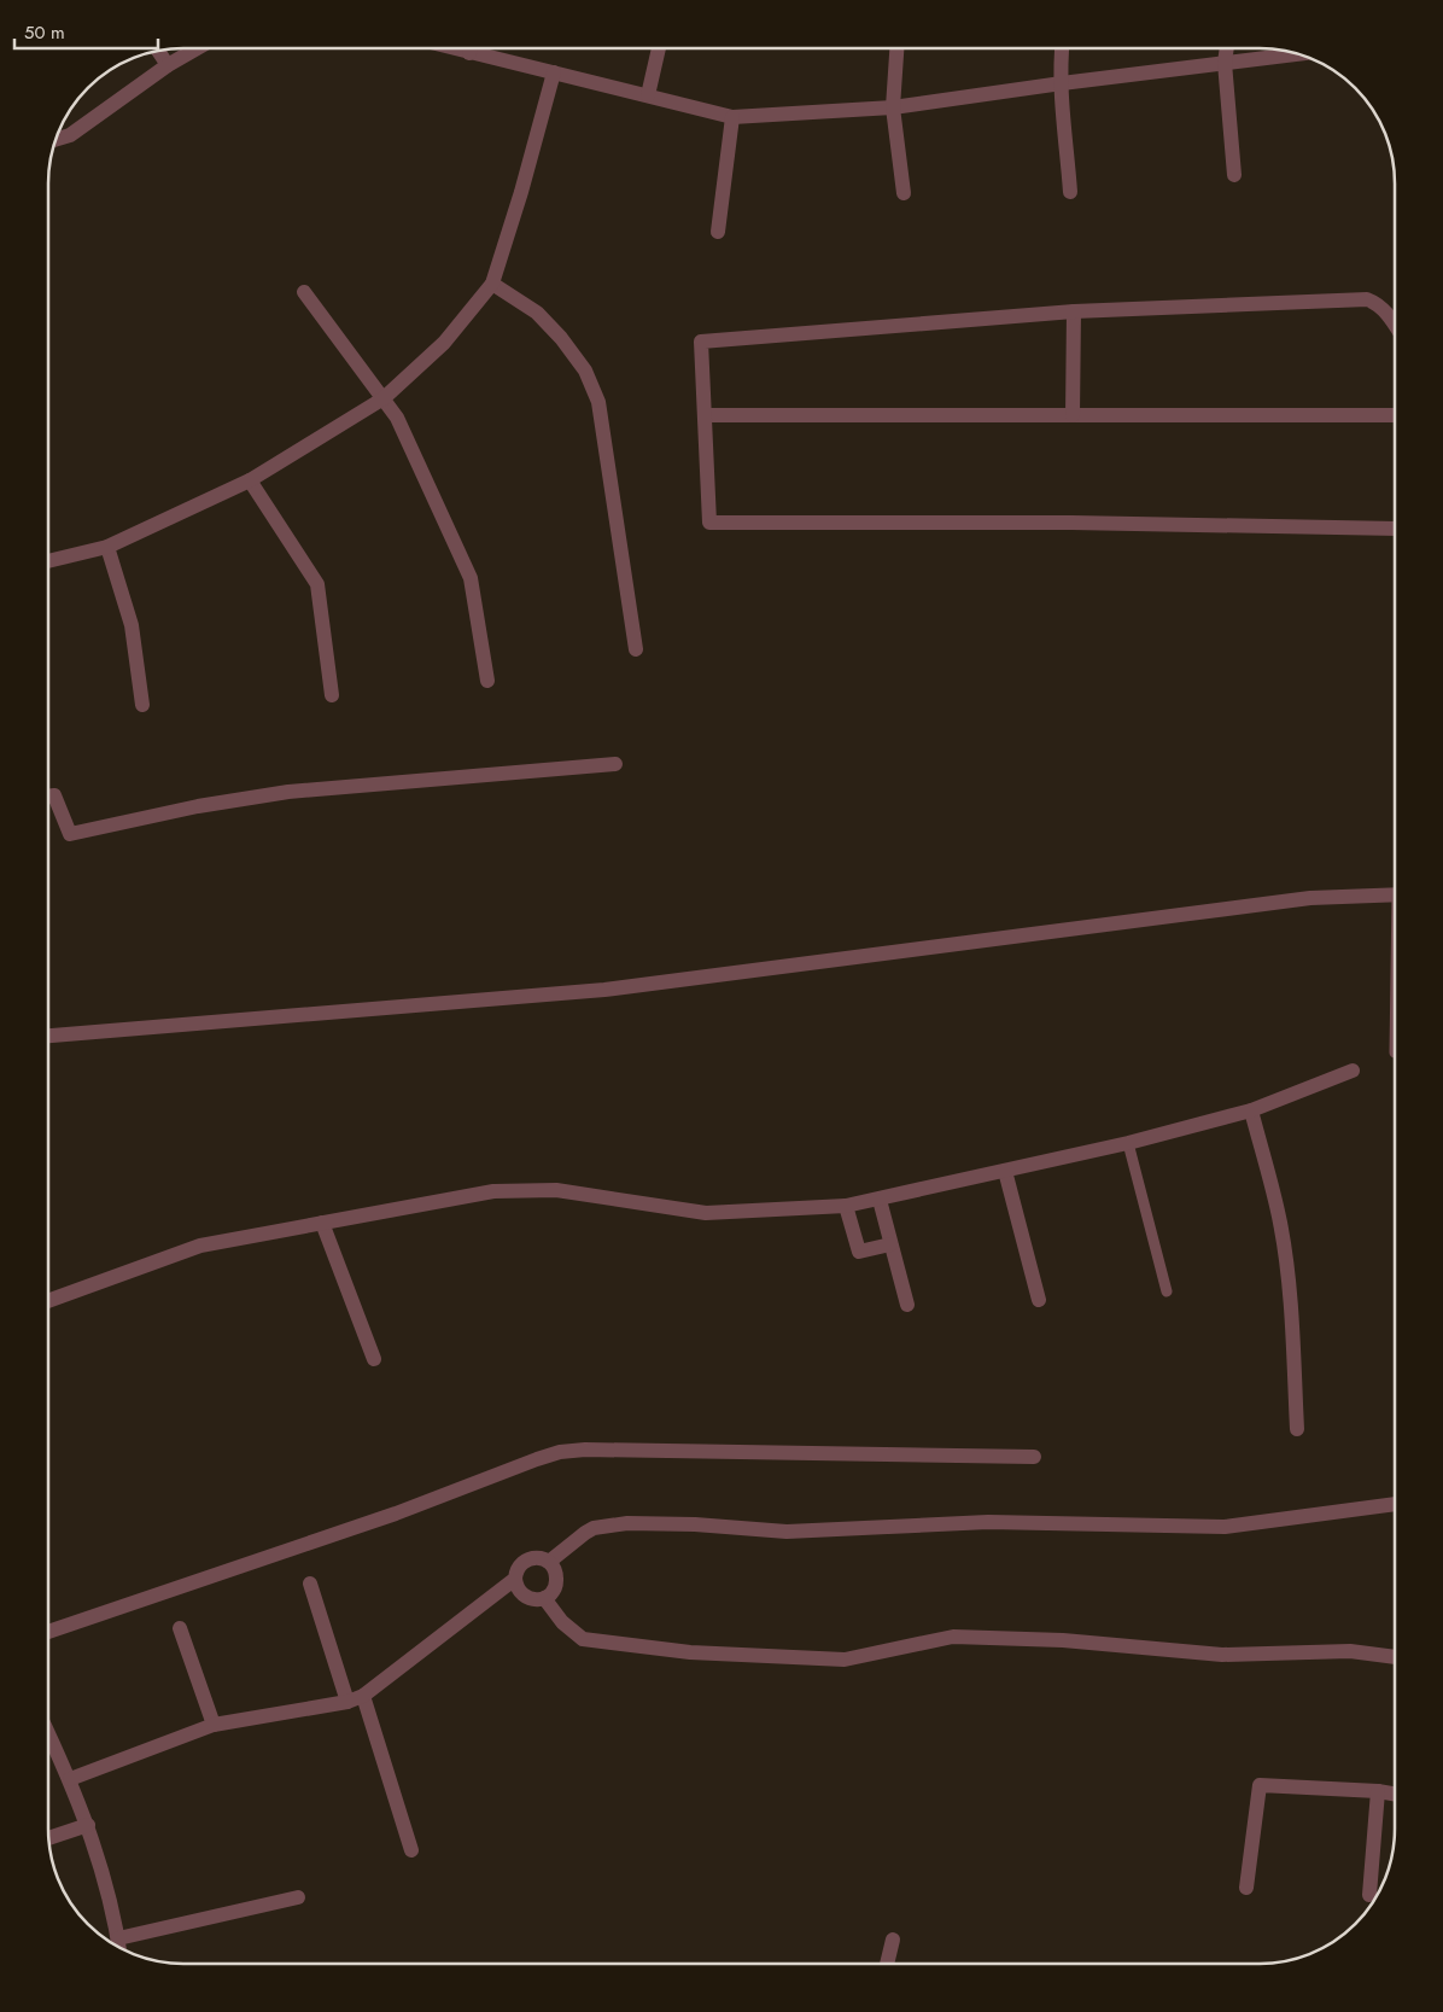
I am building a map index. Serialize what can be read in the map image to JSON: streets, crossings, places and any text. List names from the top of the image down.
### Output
{
  "scale_bar": "50 m"
}
